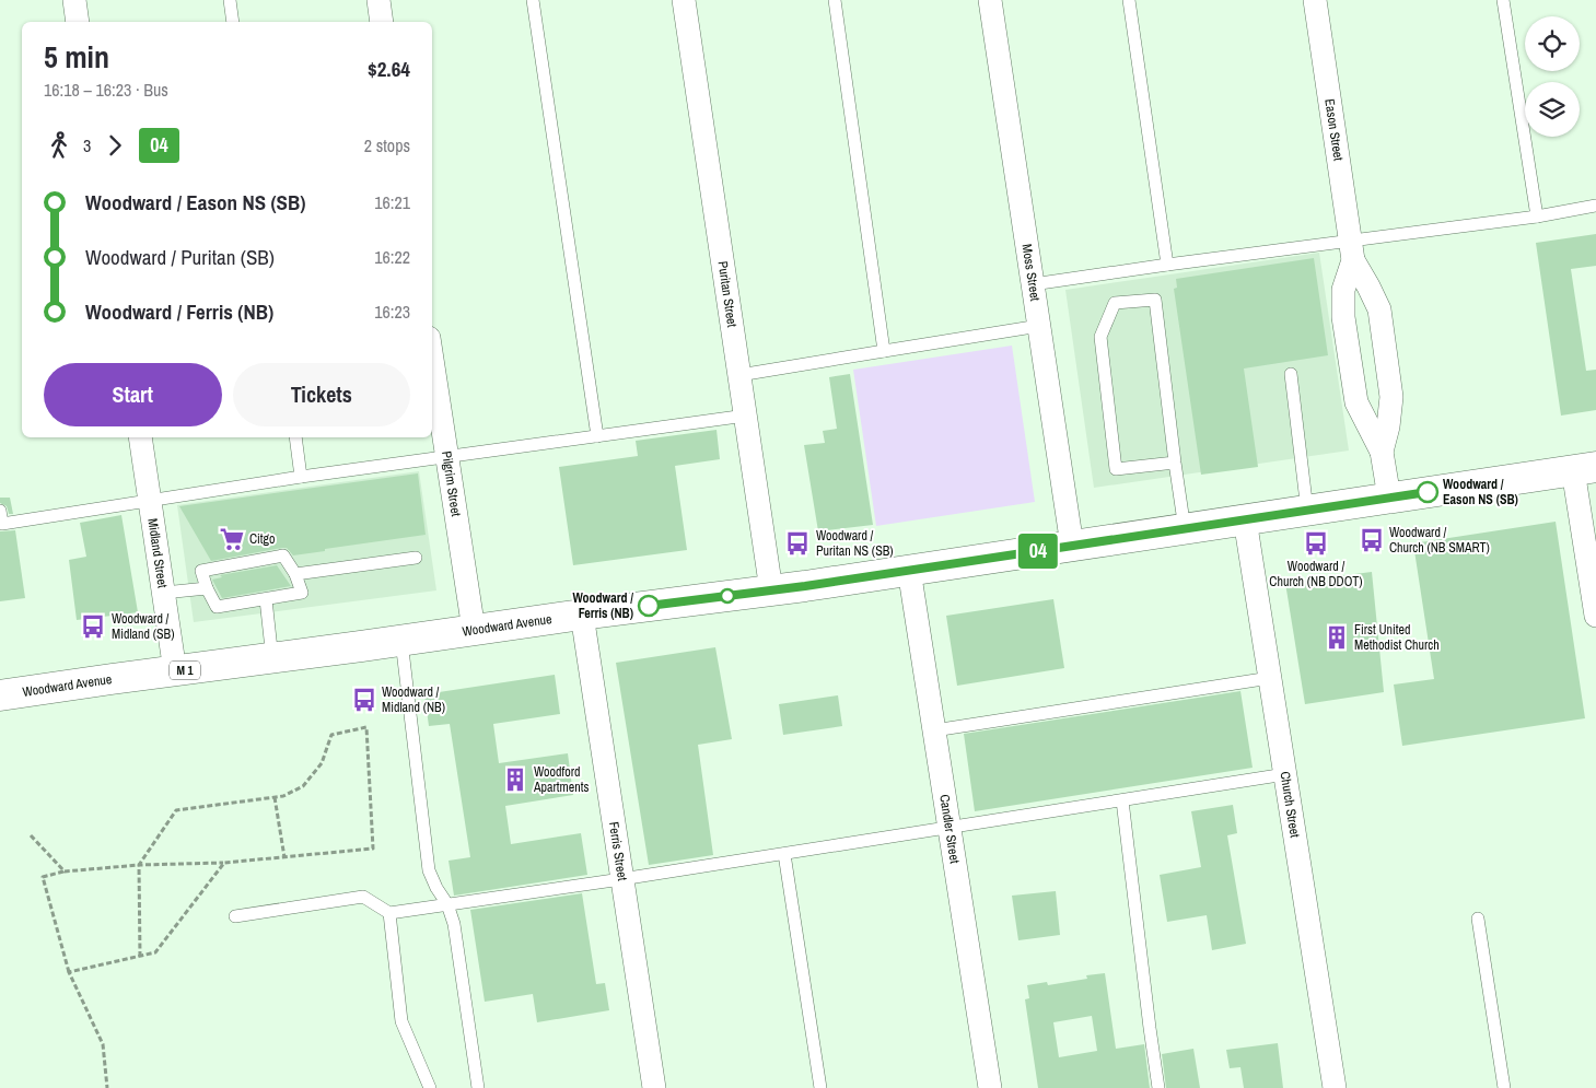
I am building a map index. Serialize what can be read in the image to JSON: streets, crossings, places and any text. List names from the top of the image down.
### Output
{
  "streets": {
    "main road": ["Woodward Avenue", "M 1"],
    "street": [
      "Eason Street",
      "Moss Street",
      "Puritan Street",
      "Pilgrim Street",
      "Midland Street",
      "Church Street",
      "Candler Street",
      "Ferris Street"
    ]
  },
  "crossings": [
    ["Eason Street", "Woodward Avenue"],
    ["Moss Street", "Woodward Avenue"],
    ["Puritan Street", "Woodward Avenue"],
    ["Pilgrim Street", "Woodward Avenue"],
    ["Midland Street", "Woodward Avenue"],
    ["Woodward Avenue", "Church Street"],
    ["Woodward Avenue", "Candler Street"],
    ["Woodward Avenue", "Ferris Street"]
  ],
  "places": {
    "other": ["Woodward / Eason NS (SB)", "Woodward / Ferris (NB)"],
    "supermarket": ["Citgo"],
    "bus stop": [
      "Woodward / Church (NB SMART)",
      "Woodward / Puritan NS (SB)",
      "Woodward / Church (NB DDOT)",
      "Woodward / Midland (SB)",
      "Woodward / Midland (NB)"
    ],
    "building": ["First United Methodist Church", "Woodford Apartments"]
  },
  "lines": ["bus line 04"],
  "page": {
    "on_map": "04",
    "heading": ["5 min", "16:18 – 16:23 · Bus", "$2.64"],
    "legs": ["3", "04", "2 stops"],
    "list": [
      {
        "name": "Woodward / Eason NS (SB)",
        "value": "16:21"
      },
      {
        "name": "Woodward / Puritan (SB)",
        "value": "16:22"
      },
      {
        "name": "Woodward / Ferris (NB)",
        "value": "16:23"
      }
    ],
    "buttons": ["Start", "Tickets"]
  }
}
